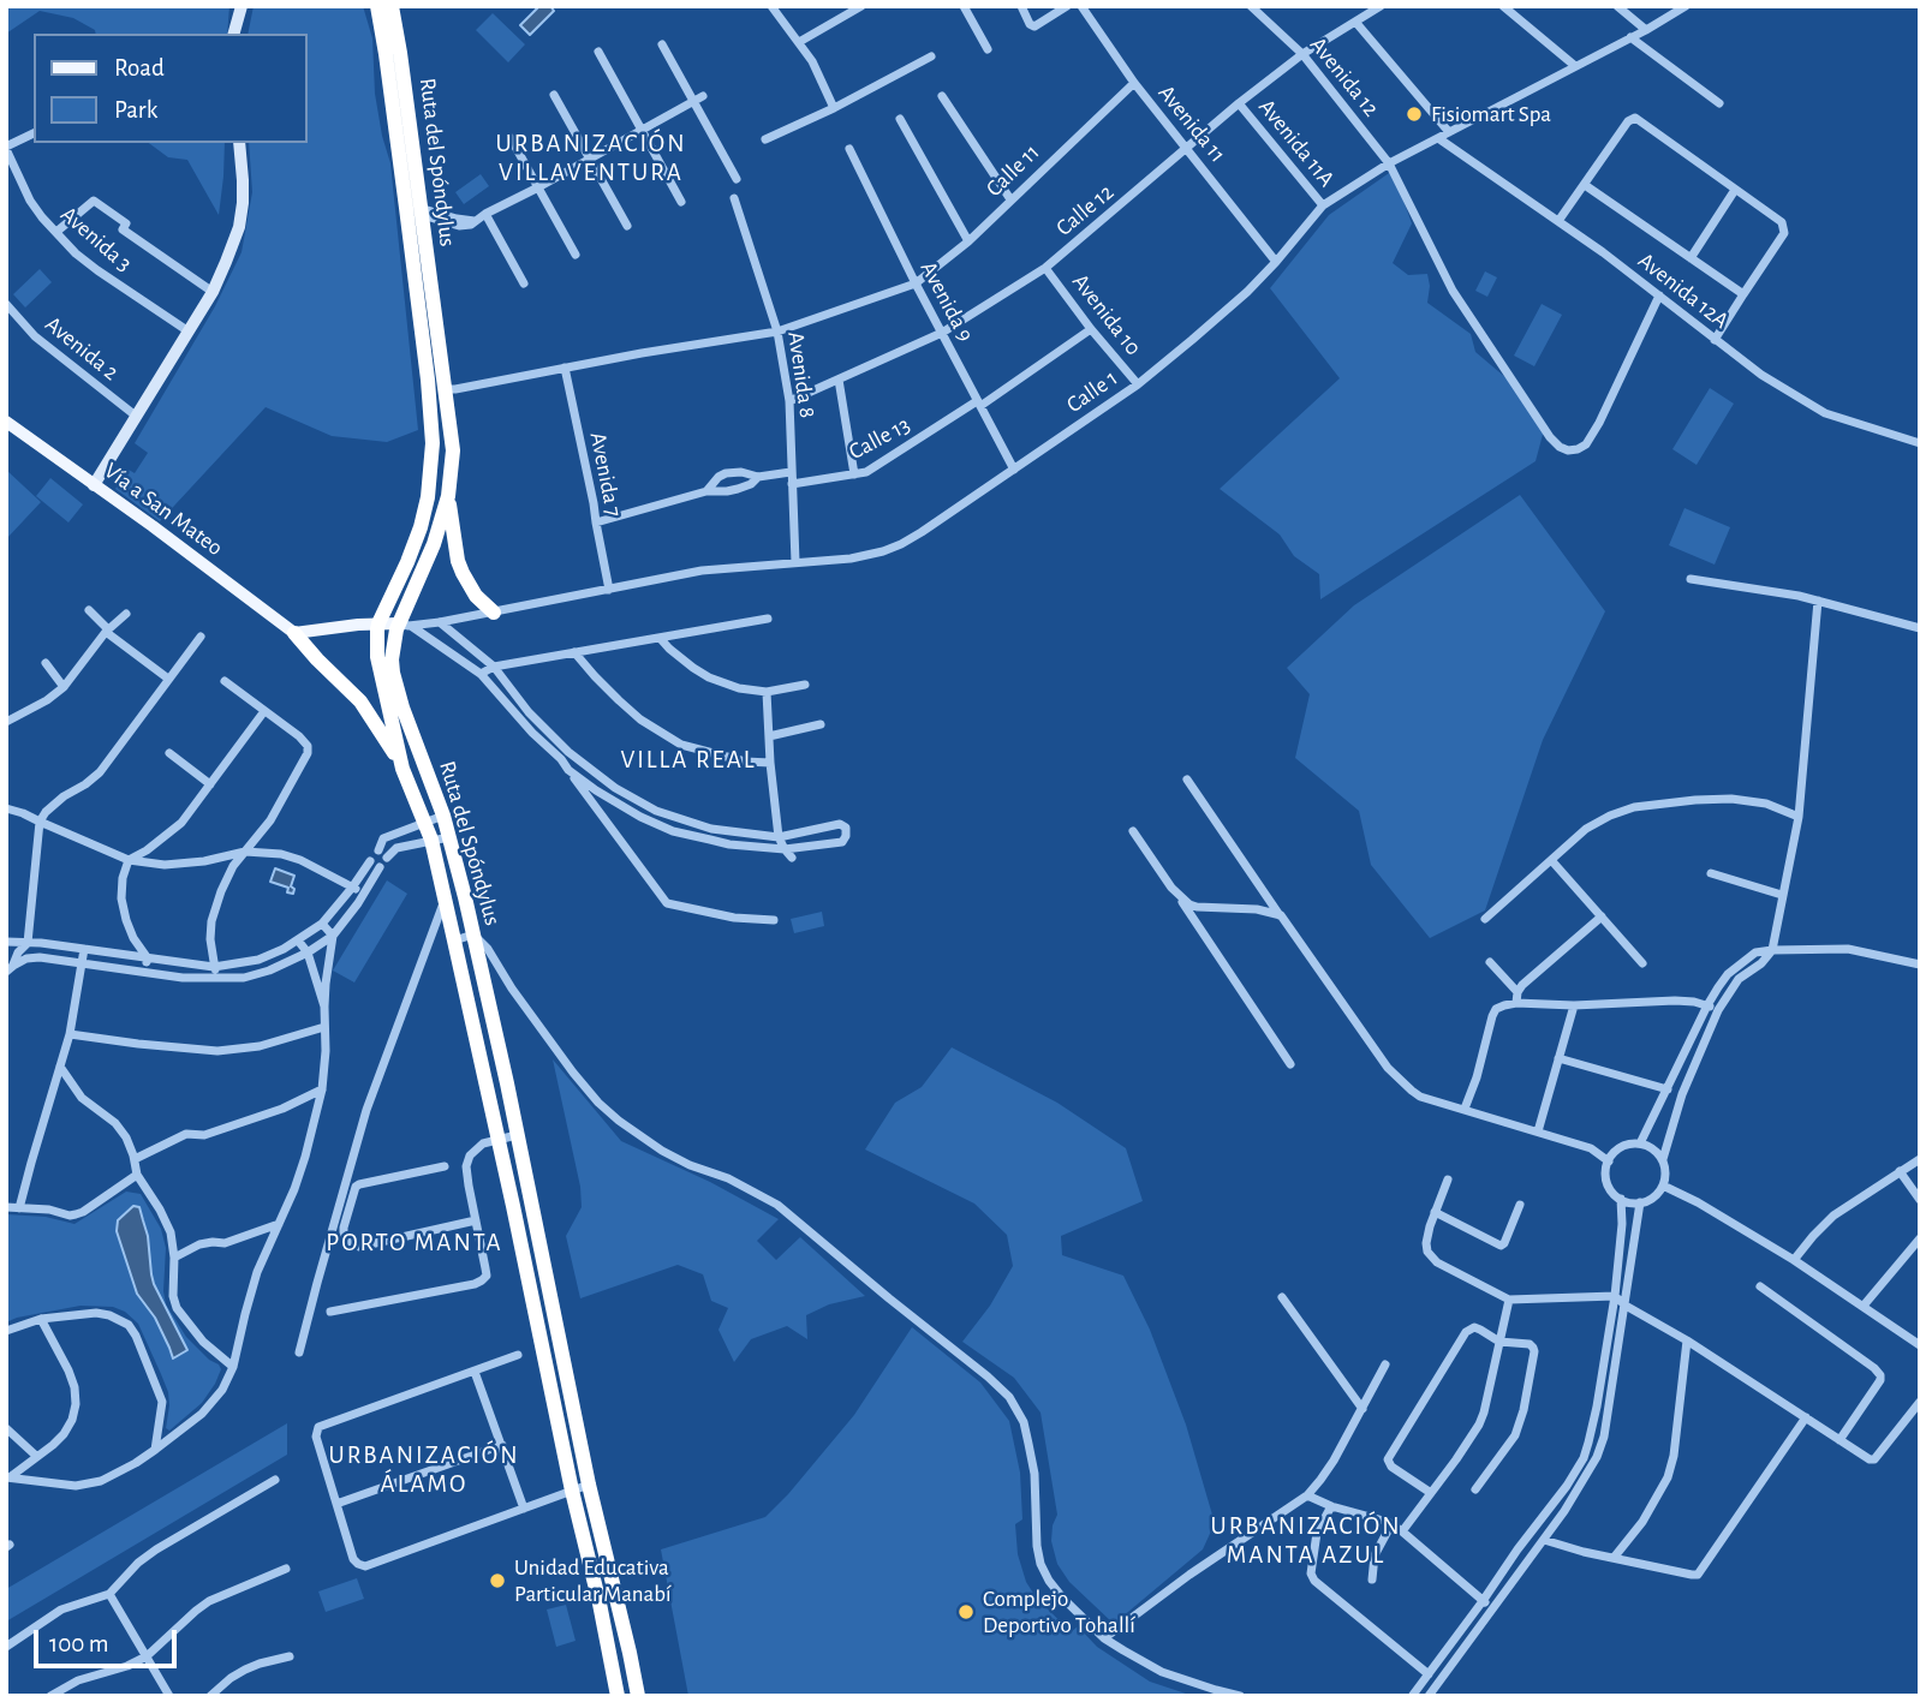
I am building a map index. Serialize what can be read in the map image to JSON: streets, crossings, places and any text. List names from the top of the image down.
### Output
{
  "streets": {
    "highway": ["Ruta del Spóndylus"],
    "main road": ["Vía a San Mateo"],
    "street": [
      "Avenida 12",
      "Avenida 11",
      "Avenida 11A",
      "Calle 11",
      "Calle 12",
      "Avenida 3",
      "Avenida 12A",
      "Avenida 9",
      "Avenida 10",
      "Avenida 2",
      "Avenida 8",
      "Calle 1",
      "Calle 13",
      "Avenida 7"
    ]
  },
  "crossings": [
    ["Avenida 12", "Calle 12"],
    ["Avenida 12", "Avenida 12A"],
    ["Avenida 12", "Calle 1"],
    ["Avenida 11", "Calle 11"],
    ["Avenida 11", "Calle 12"],
    ["Avenida 11", "Calle 1"],
    ["Avenida 11A", "Calle 12"],
    ["Avenida 11A", "Calle 1"],
    ["Ruta del Spóndylus", "Calle 11"],
    ["Ruta del Spóndylus", "Calle 1"],
    ["Calle 11", "Avenida 9"],
    ["Calle 11", "Avenida 8"],
    ["Calle 11", "Avenida 7"],
    ["Calle 12", "Avenida 9"],
    ["Calle 12", "Avenida 10"],
    ["Calle 12", "Avenida 8"],
    ["Avenida 12A", "Calle 1"],
    ["Avenida 9", "Calle 1"],
    ["Avenida 9", "Calle 13"],
    ["Avenida 10", "Calle 1"],
    ["Avenida 10", "Calle 13"],
    ["Avenida 8", "Calle 1"],
    ["Avenida 8", "Calle 13"],
    ["Calle 1", "Avenida 7"]
  ],
  "districts": [
    "URBANIZACIÓN VILLAVENTURA",
    "VILLA REAL",
    "PORTO MANTA",
    "URBANIZACIÓN ÁLAMO",
    "URBANIZACIÓN MANTA AZUL"
  ],
  "places": ["Fisiomart Spa", "Unidad Educativa Particular Manabí", "Complejo Deportivo Tohallí"],
  "legend": ["Road", "Park"],
  "scale_bar": "100 m"
}
